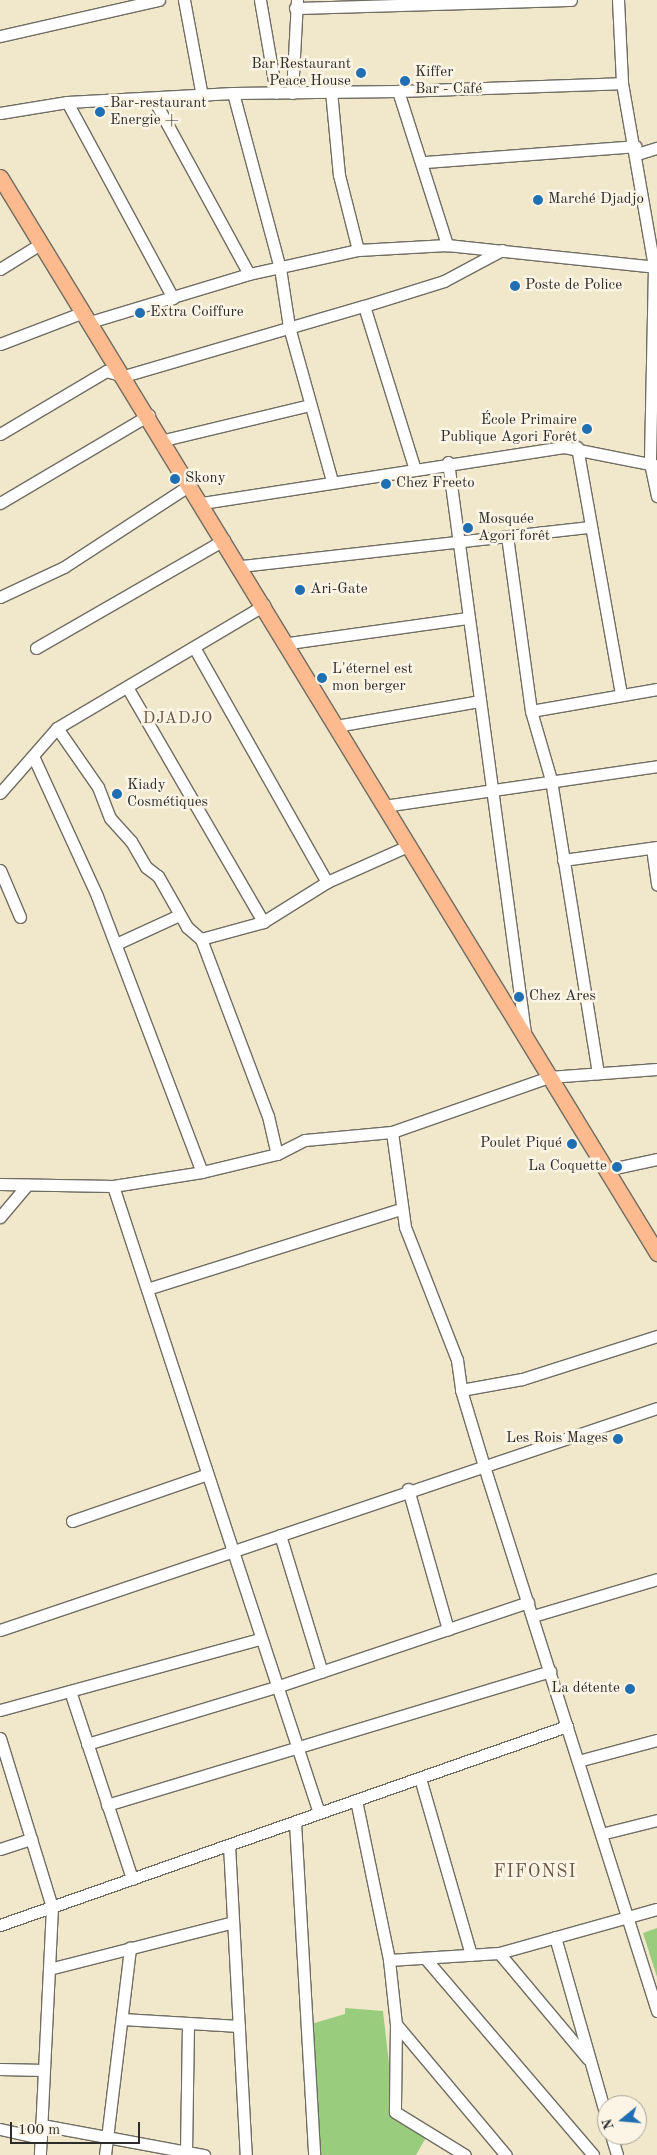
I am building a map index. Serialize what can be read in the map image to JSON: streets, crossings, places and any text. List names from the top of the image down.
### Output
{
  "districts": ["DJADJO", "FIFONSI"],
  "places": [
    "Bar Restaurant Peace House",
    "Kiffer Bar - Café",
    "Bar-restaurant Energie +",
    "Marché Djadjo",
    "Poste de Police",
    "Extra Coiffure",
    "École Primaire Publique Agori Forêt",
    "Skony",
    "Chez Freeto",
    "Mosquée Agori forêt",
    "Ari-Gate",
    "L'éternel est mon berger",
    "Kiady Cosmétiques",
    "Chez Ares",
    "Poulet Piqué",
    "La Coquette",
    "Les Rois Mages",
    "La détente"
  ],
  "scale_bar": "100 m",
  "north": "left"
}
